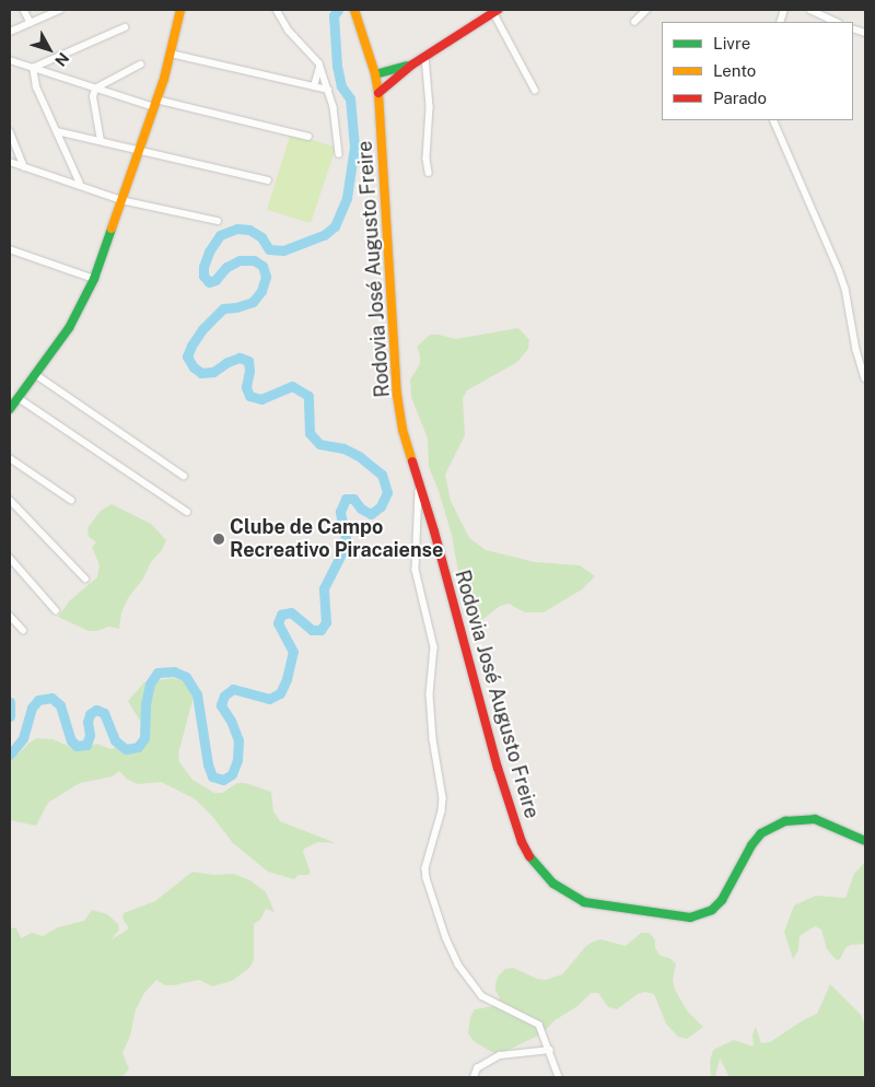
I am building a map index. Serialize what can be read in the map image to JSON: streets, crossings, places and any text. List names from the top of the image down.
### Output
{
  "streets": {
    "main road": ["Rodovia José Augusto Freire"]
  },
  "places": ["Clube de Campo Recreativo Piracaiense"],
  "legend": ["Livre", "Lento", "Parado"],
  "north": "bottom right"
}
